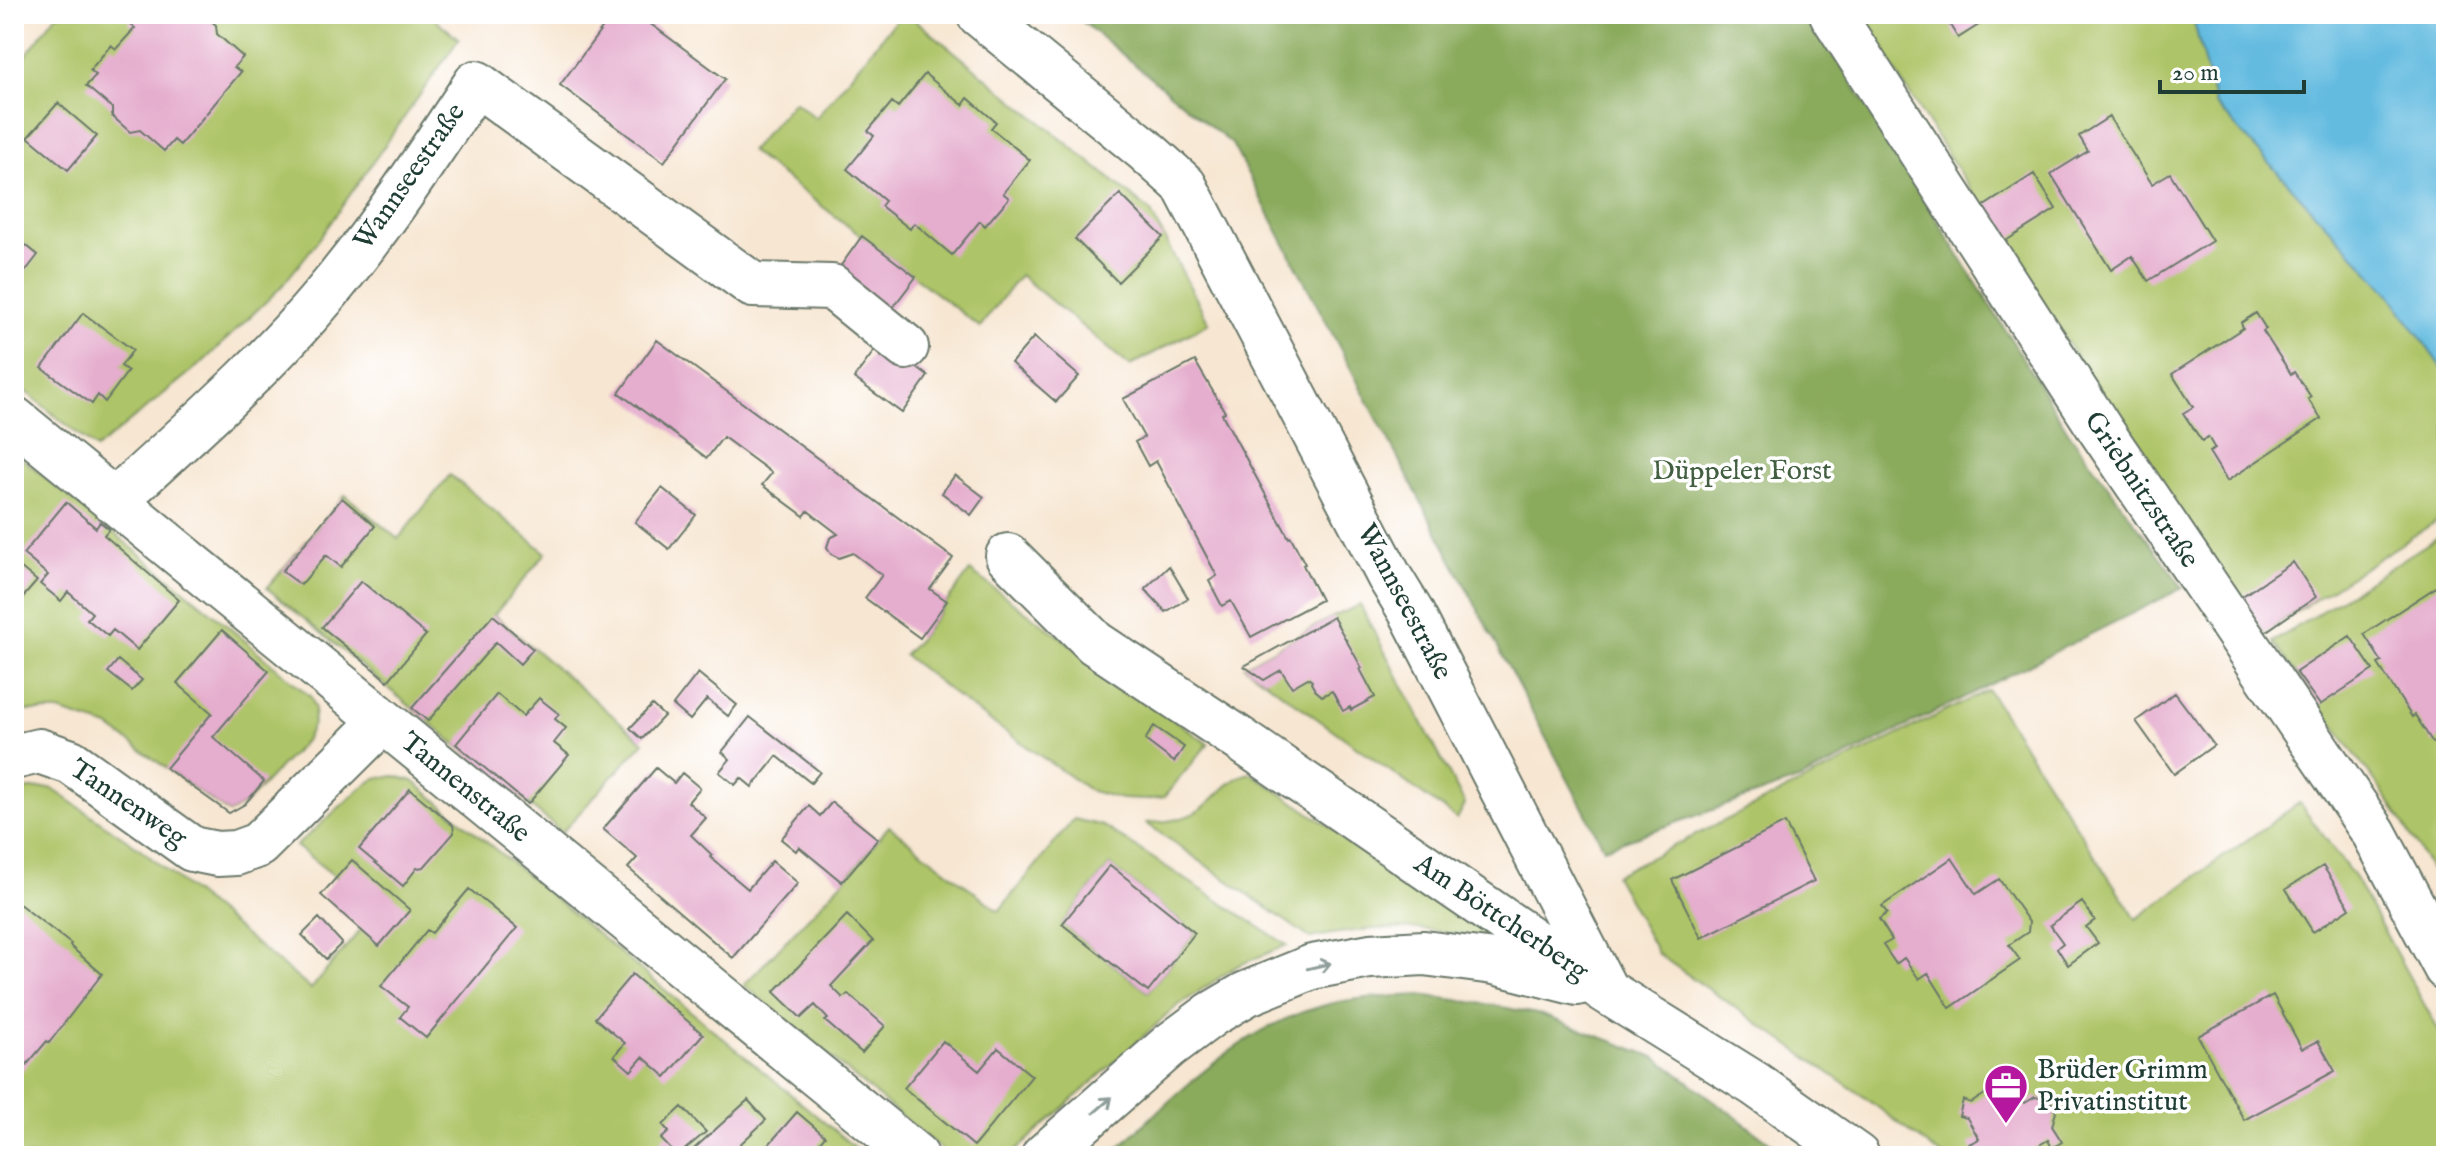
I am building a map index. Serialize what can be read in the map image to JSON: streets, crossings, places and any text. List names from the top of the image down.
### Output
{
  "streets": {
    "street": [
      "Wannseestraße",
      "Griebnitzstraße",
      "Tannenstraße",
      "Tannenweg",
      "Am Böttcherberg"
    ]
  },
  "crossings": [
    ["Wannseestraße", "Tannenstraße"],
    ["Wannseestraße", "Am Böttcherberg"],
    ["Tannenstraße", "Tannenweg"]
  ],
  "one_way": ["Am Böttcherberg"],
  "parks": ["Düppeler Forst"],
  "places": {
    "office": ["Brüder Grimm Privatinstitut"]
  },
  "scale_bar": "20 m"
}
